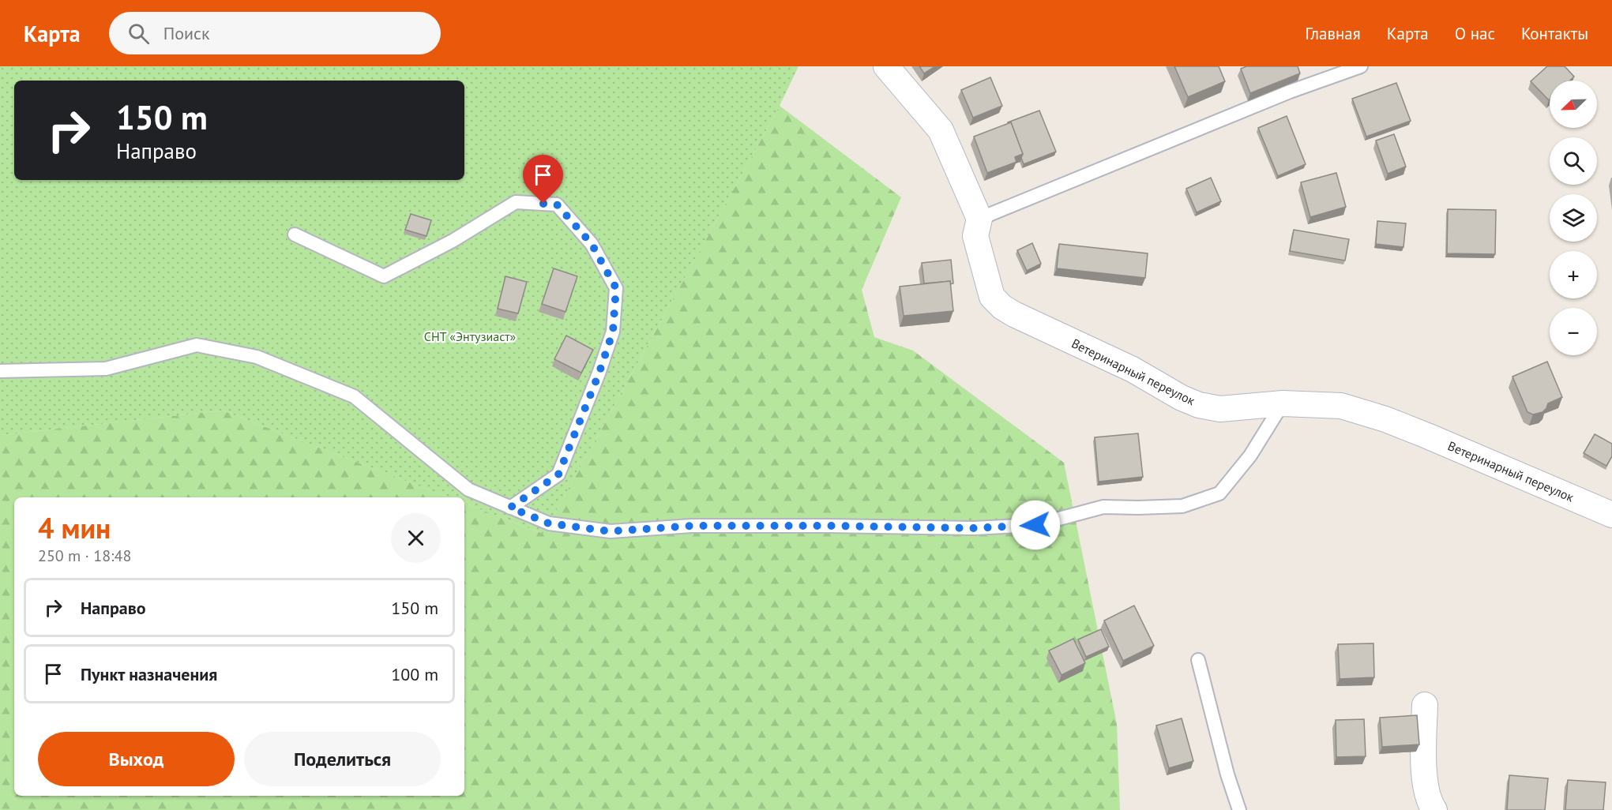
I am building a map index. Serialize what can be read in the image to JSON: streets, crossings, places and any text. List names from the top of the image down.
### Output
{
  "streets": {
    "street": ["Ветеринарный переулок"]
  },
  "parks": ["СНТ «Энтузиаст»"],
  "north": "bottom left",
  "page": {
    "header": "Карта",
    "search": "Поиск",
    "nav": [
      "Главная",
      "Карта",
      "О нас",
      "Контакты"
    ],
    "map_buttons": ["+", "−"],
    "turn": ["150 m", "Направо"],
    "heading": ["4 мин", "250 m · 18:48"],
    "list": [
      {
        "name": "Направо",
        "value": "150 m"
      },
      {
        "name": "Пункт назначения",
        "value": "100 m"
      }
    ],
    "buttons": ["Выход", "Поделиться"]
  }
}
